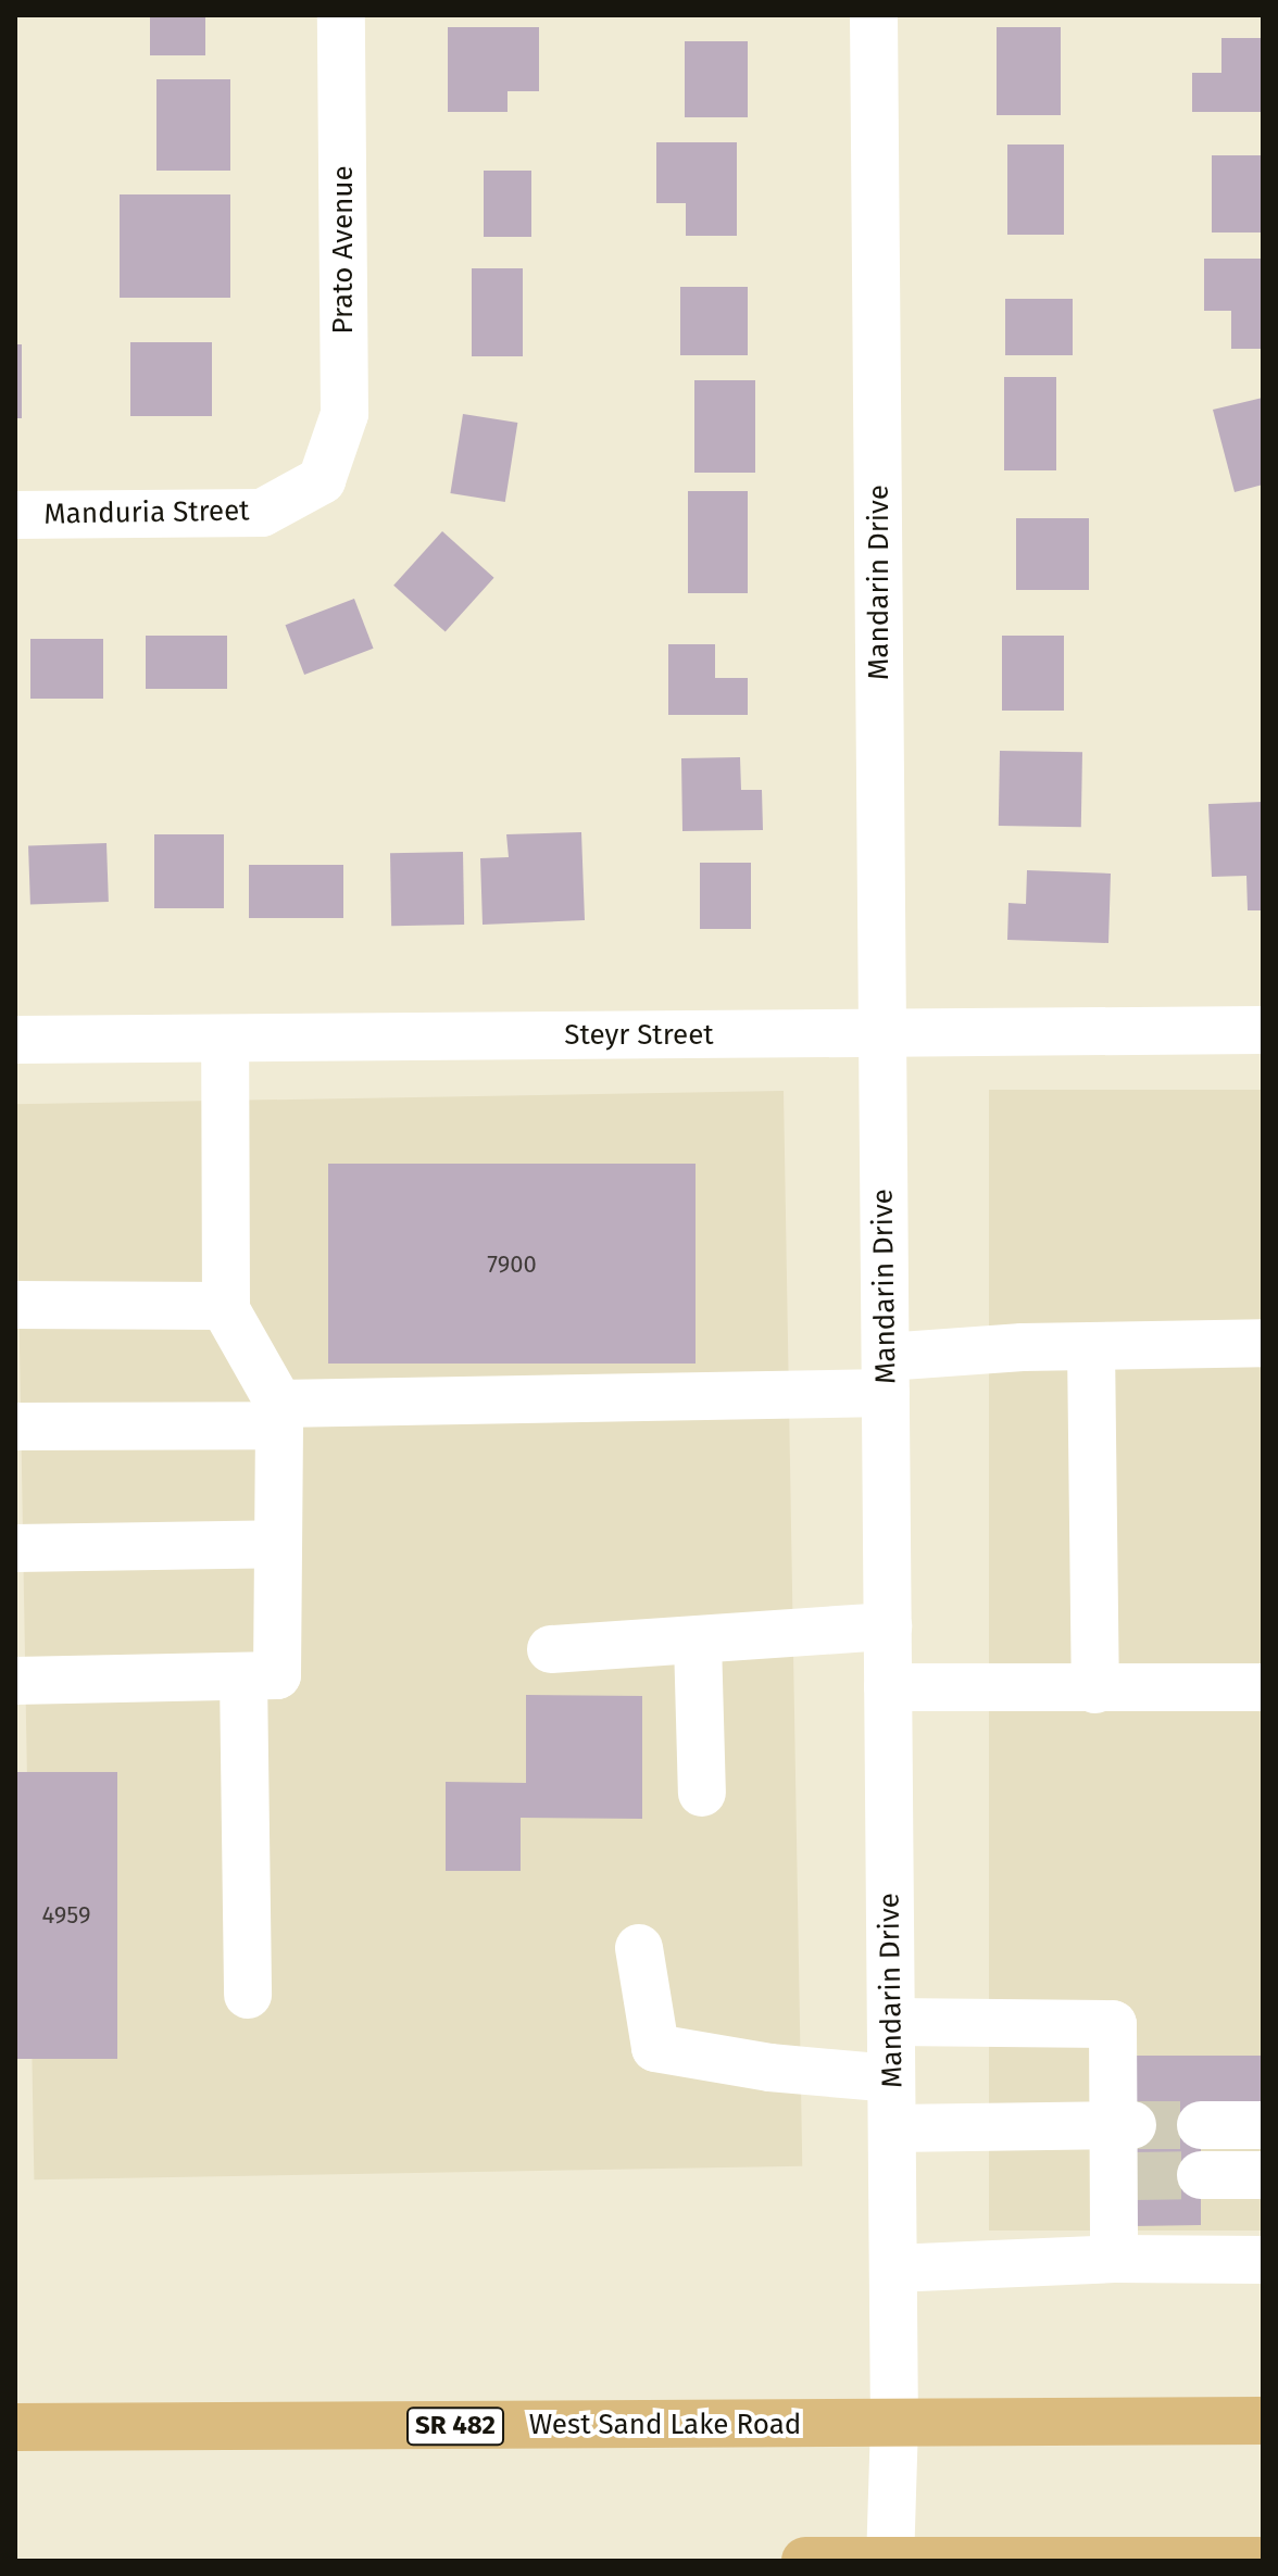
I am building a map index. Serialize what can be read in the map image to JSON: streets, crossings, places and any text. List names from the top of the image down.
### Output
{
  "streets": {
    "main road": ["West Sand Lake Road", "SR 482"],
    "street": [
      "Prato Avenue",
      "Manduria Street",
      "Mandarin Drive",
      "Steyr Street"
    ]
  },
  "crossings": [
    ["Prato Avenue", "Manduria Street"],
    ["Mandarin Drive", "Steyr Street"],
    ["Mandarin Drive", "West Sand Lake Road"]
  ],
  "house_numbers": ["7900", "4959"]
}
